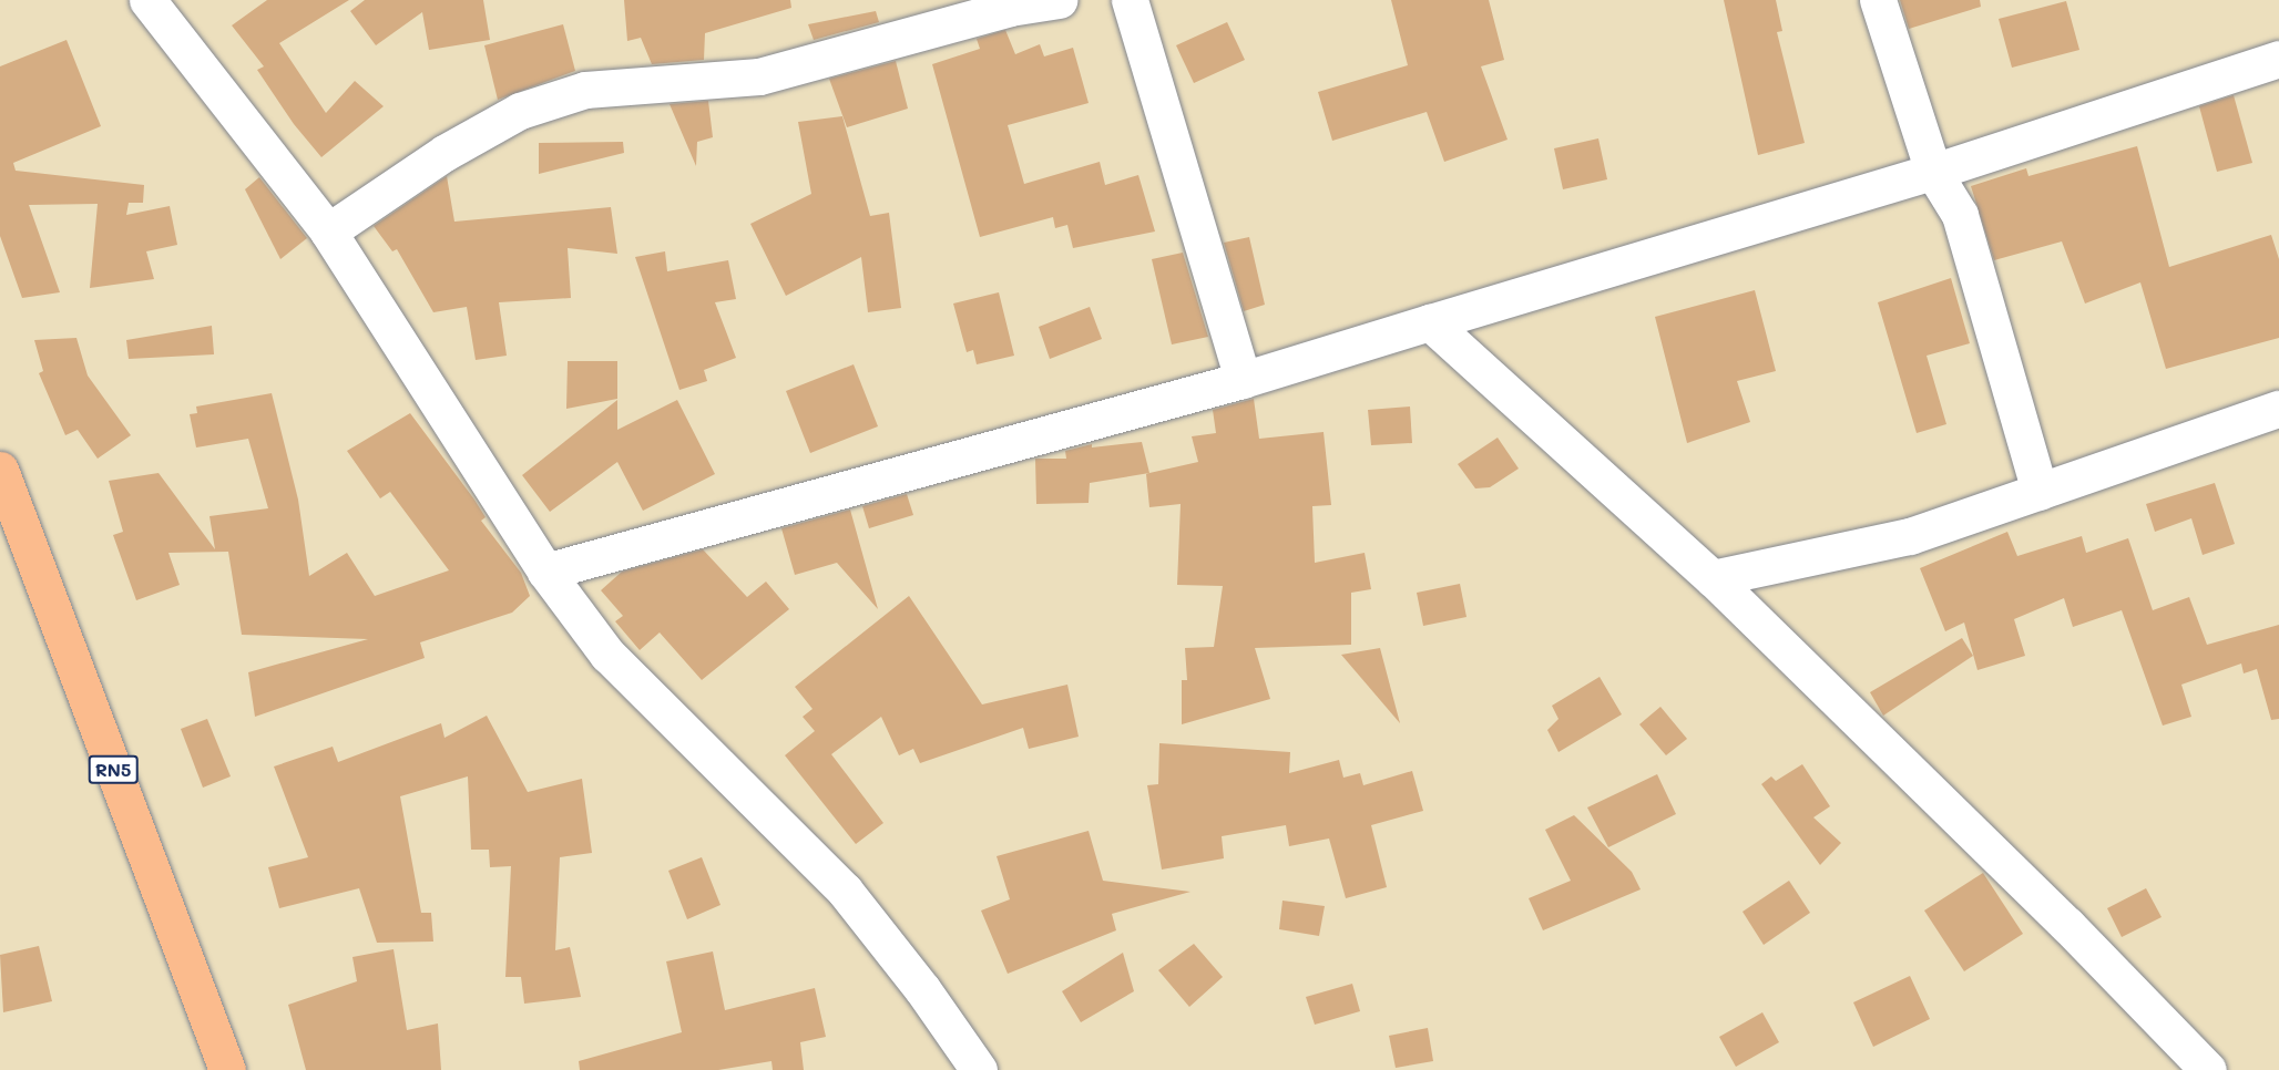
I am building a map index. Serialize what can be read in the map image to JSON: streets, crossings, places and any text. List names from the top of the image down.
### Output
{
  "streets": {
    "highway": ["RN5"]
  }
}
